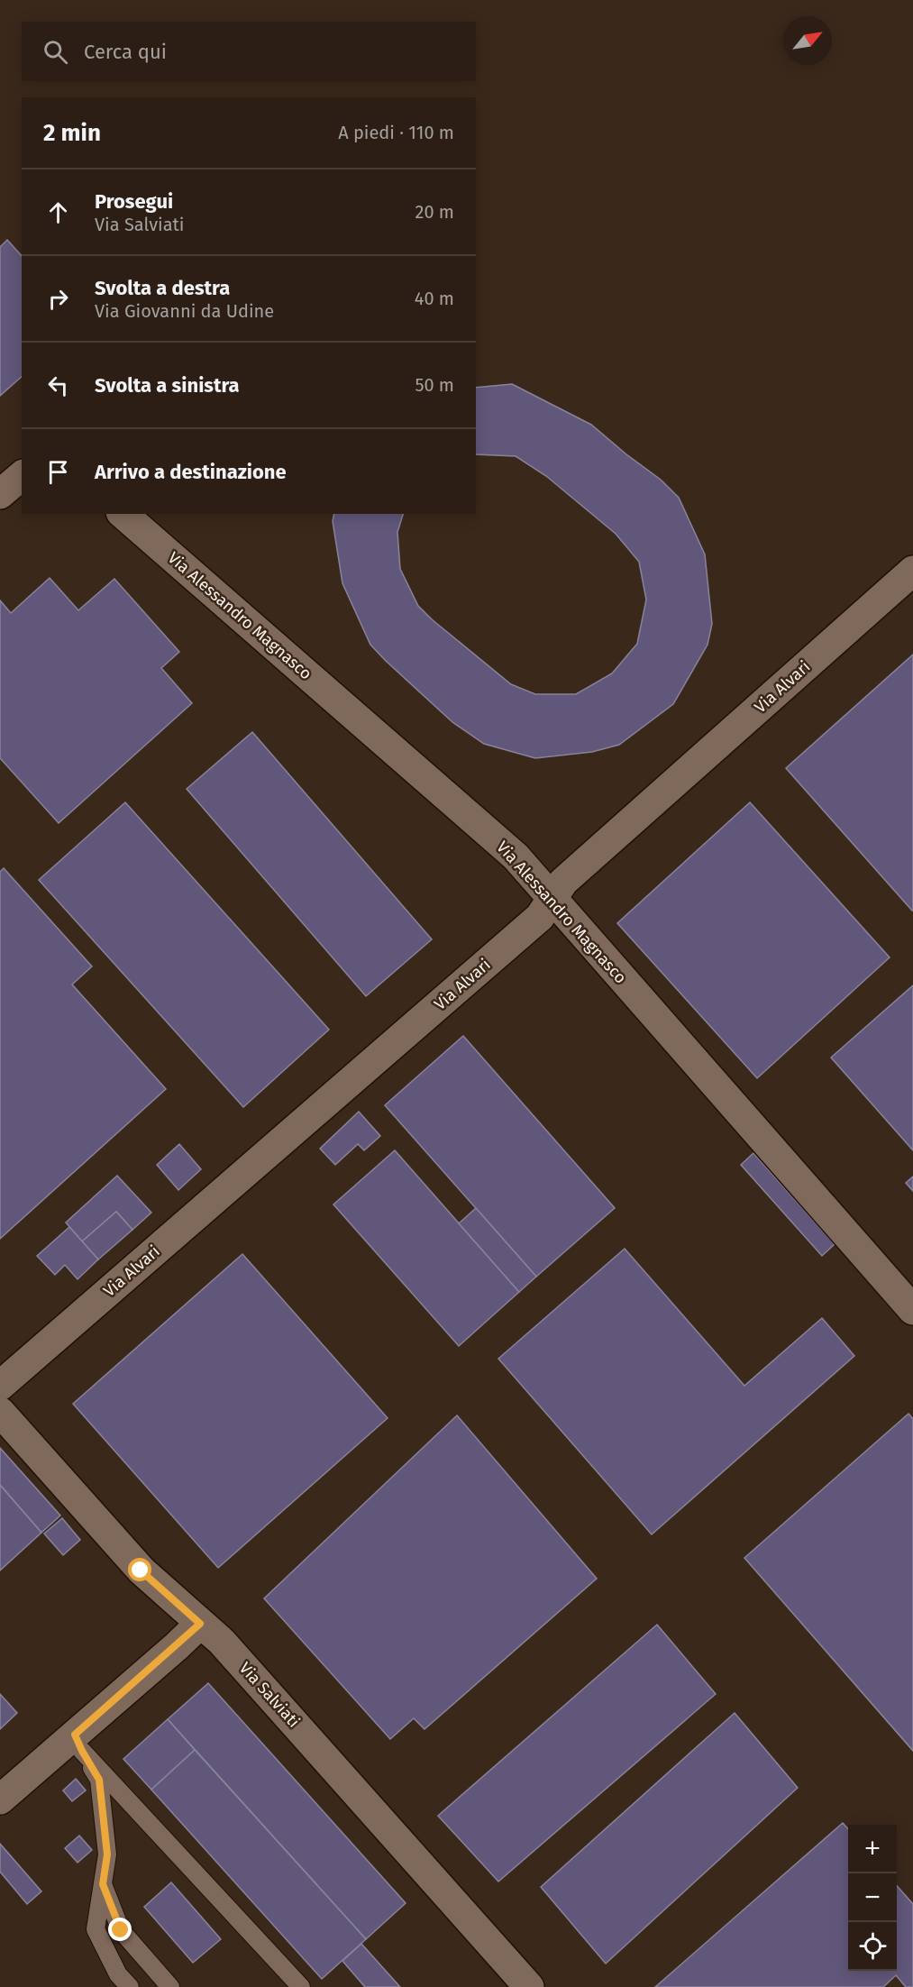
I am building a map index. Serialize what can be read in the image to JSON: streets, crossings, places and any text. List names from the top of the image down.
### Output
{
  "streets": {
    "street": ["Via Alessandro Magnasco", "Via Alvari", "Via Salviati"]
  },
  "crossings": [
    ["Via Alessandro Magnasco", "Via Alvari"]
  ],
  "north": "top right",
  "page": {
    "search": "Cerca qui",
    "heading": ["2 min", "A piedi · 110 m"],
    "list": [
      ["Prosegui", "Via Salviati", "20 m"],
      ["Svolta a destra", "Via Giovanni da Udine", "40 m"],
      ["Svolta a sinistra", "50 m"],
      "Arrivo a destinazione"
    ],
    "map_buttons": ["+", "−"]
  }
}
